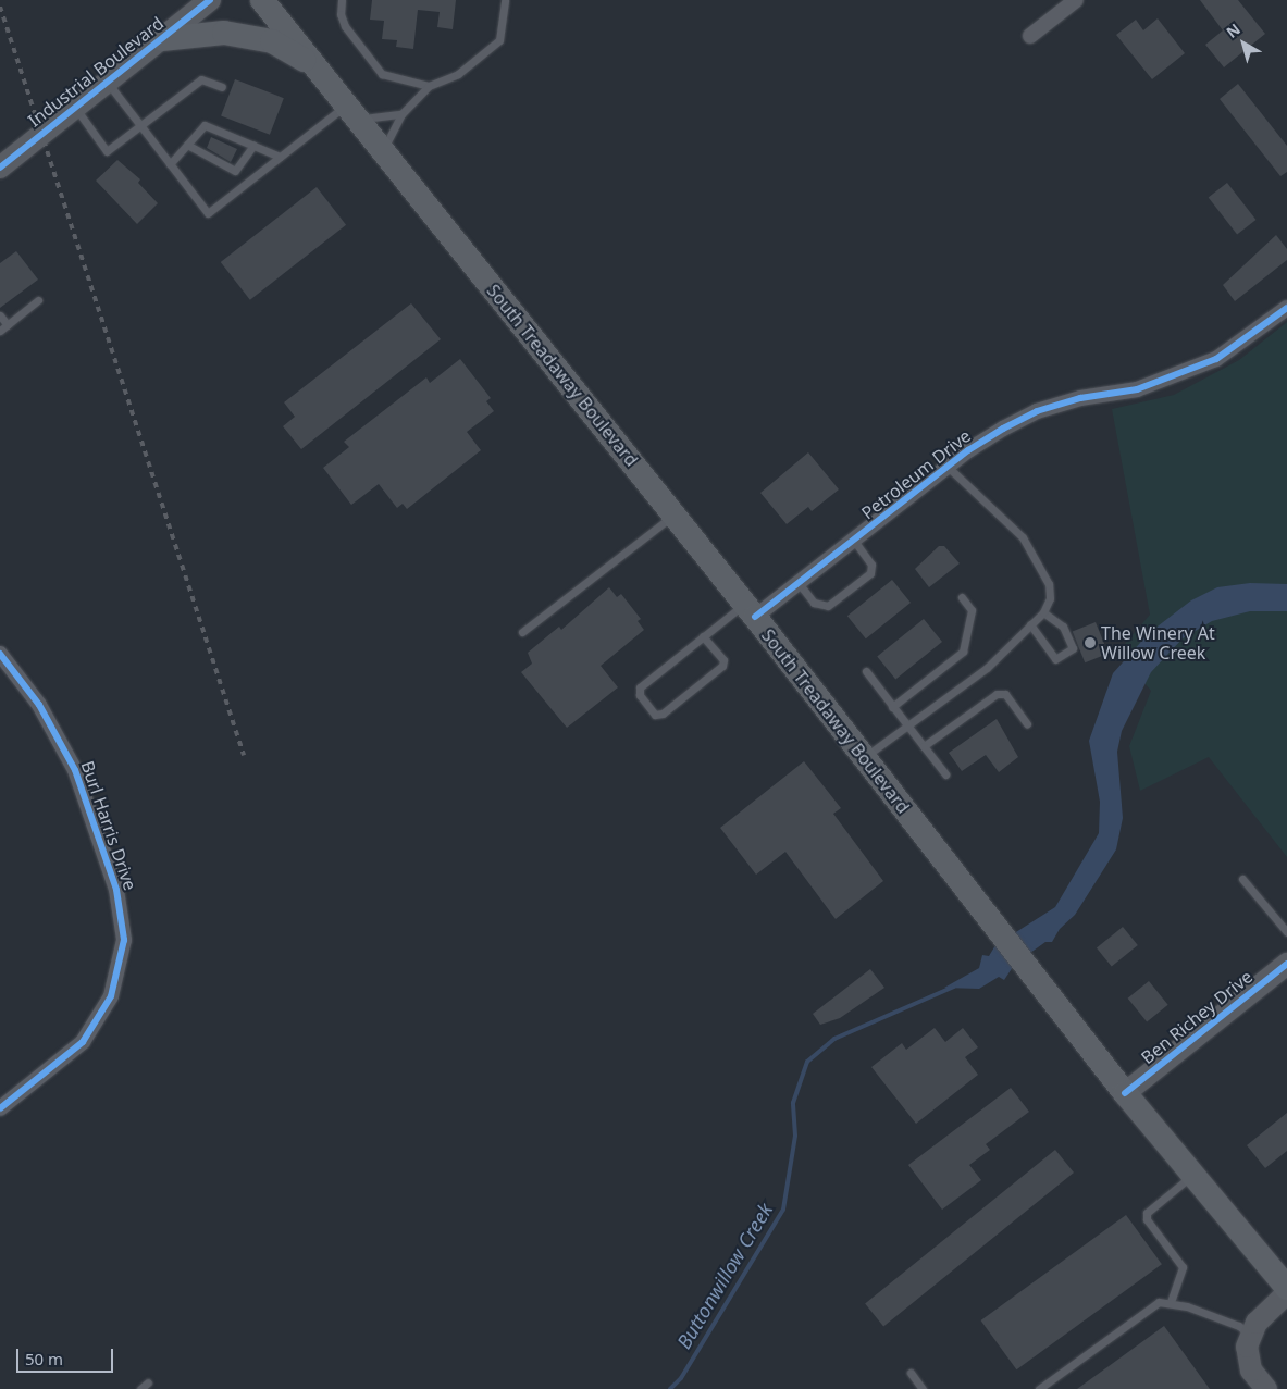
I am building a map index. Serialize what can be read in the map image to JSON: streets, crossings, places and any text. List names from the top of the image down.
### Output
{
  "streets": {
    "main road": ["Industrial Boulevard", "South Treadaway Boulevard", "Ben Richey Drive"],
    "street": ["Petroleum Drive", "Burl Harris Drive"]
  },
  "crossings": [
    ["South Treadaway Boulevard", "Petroleum Drive"],
    ["South Treadaway Boulevard", "Ben Richey Drive"]
  ],
  "water": ["Buttonwillow Creek"],
  "places": ["The Winery At Willow Creek"],
  "scale_bar": "50 m",
  "north": "top left"
}
